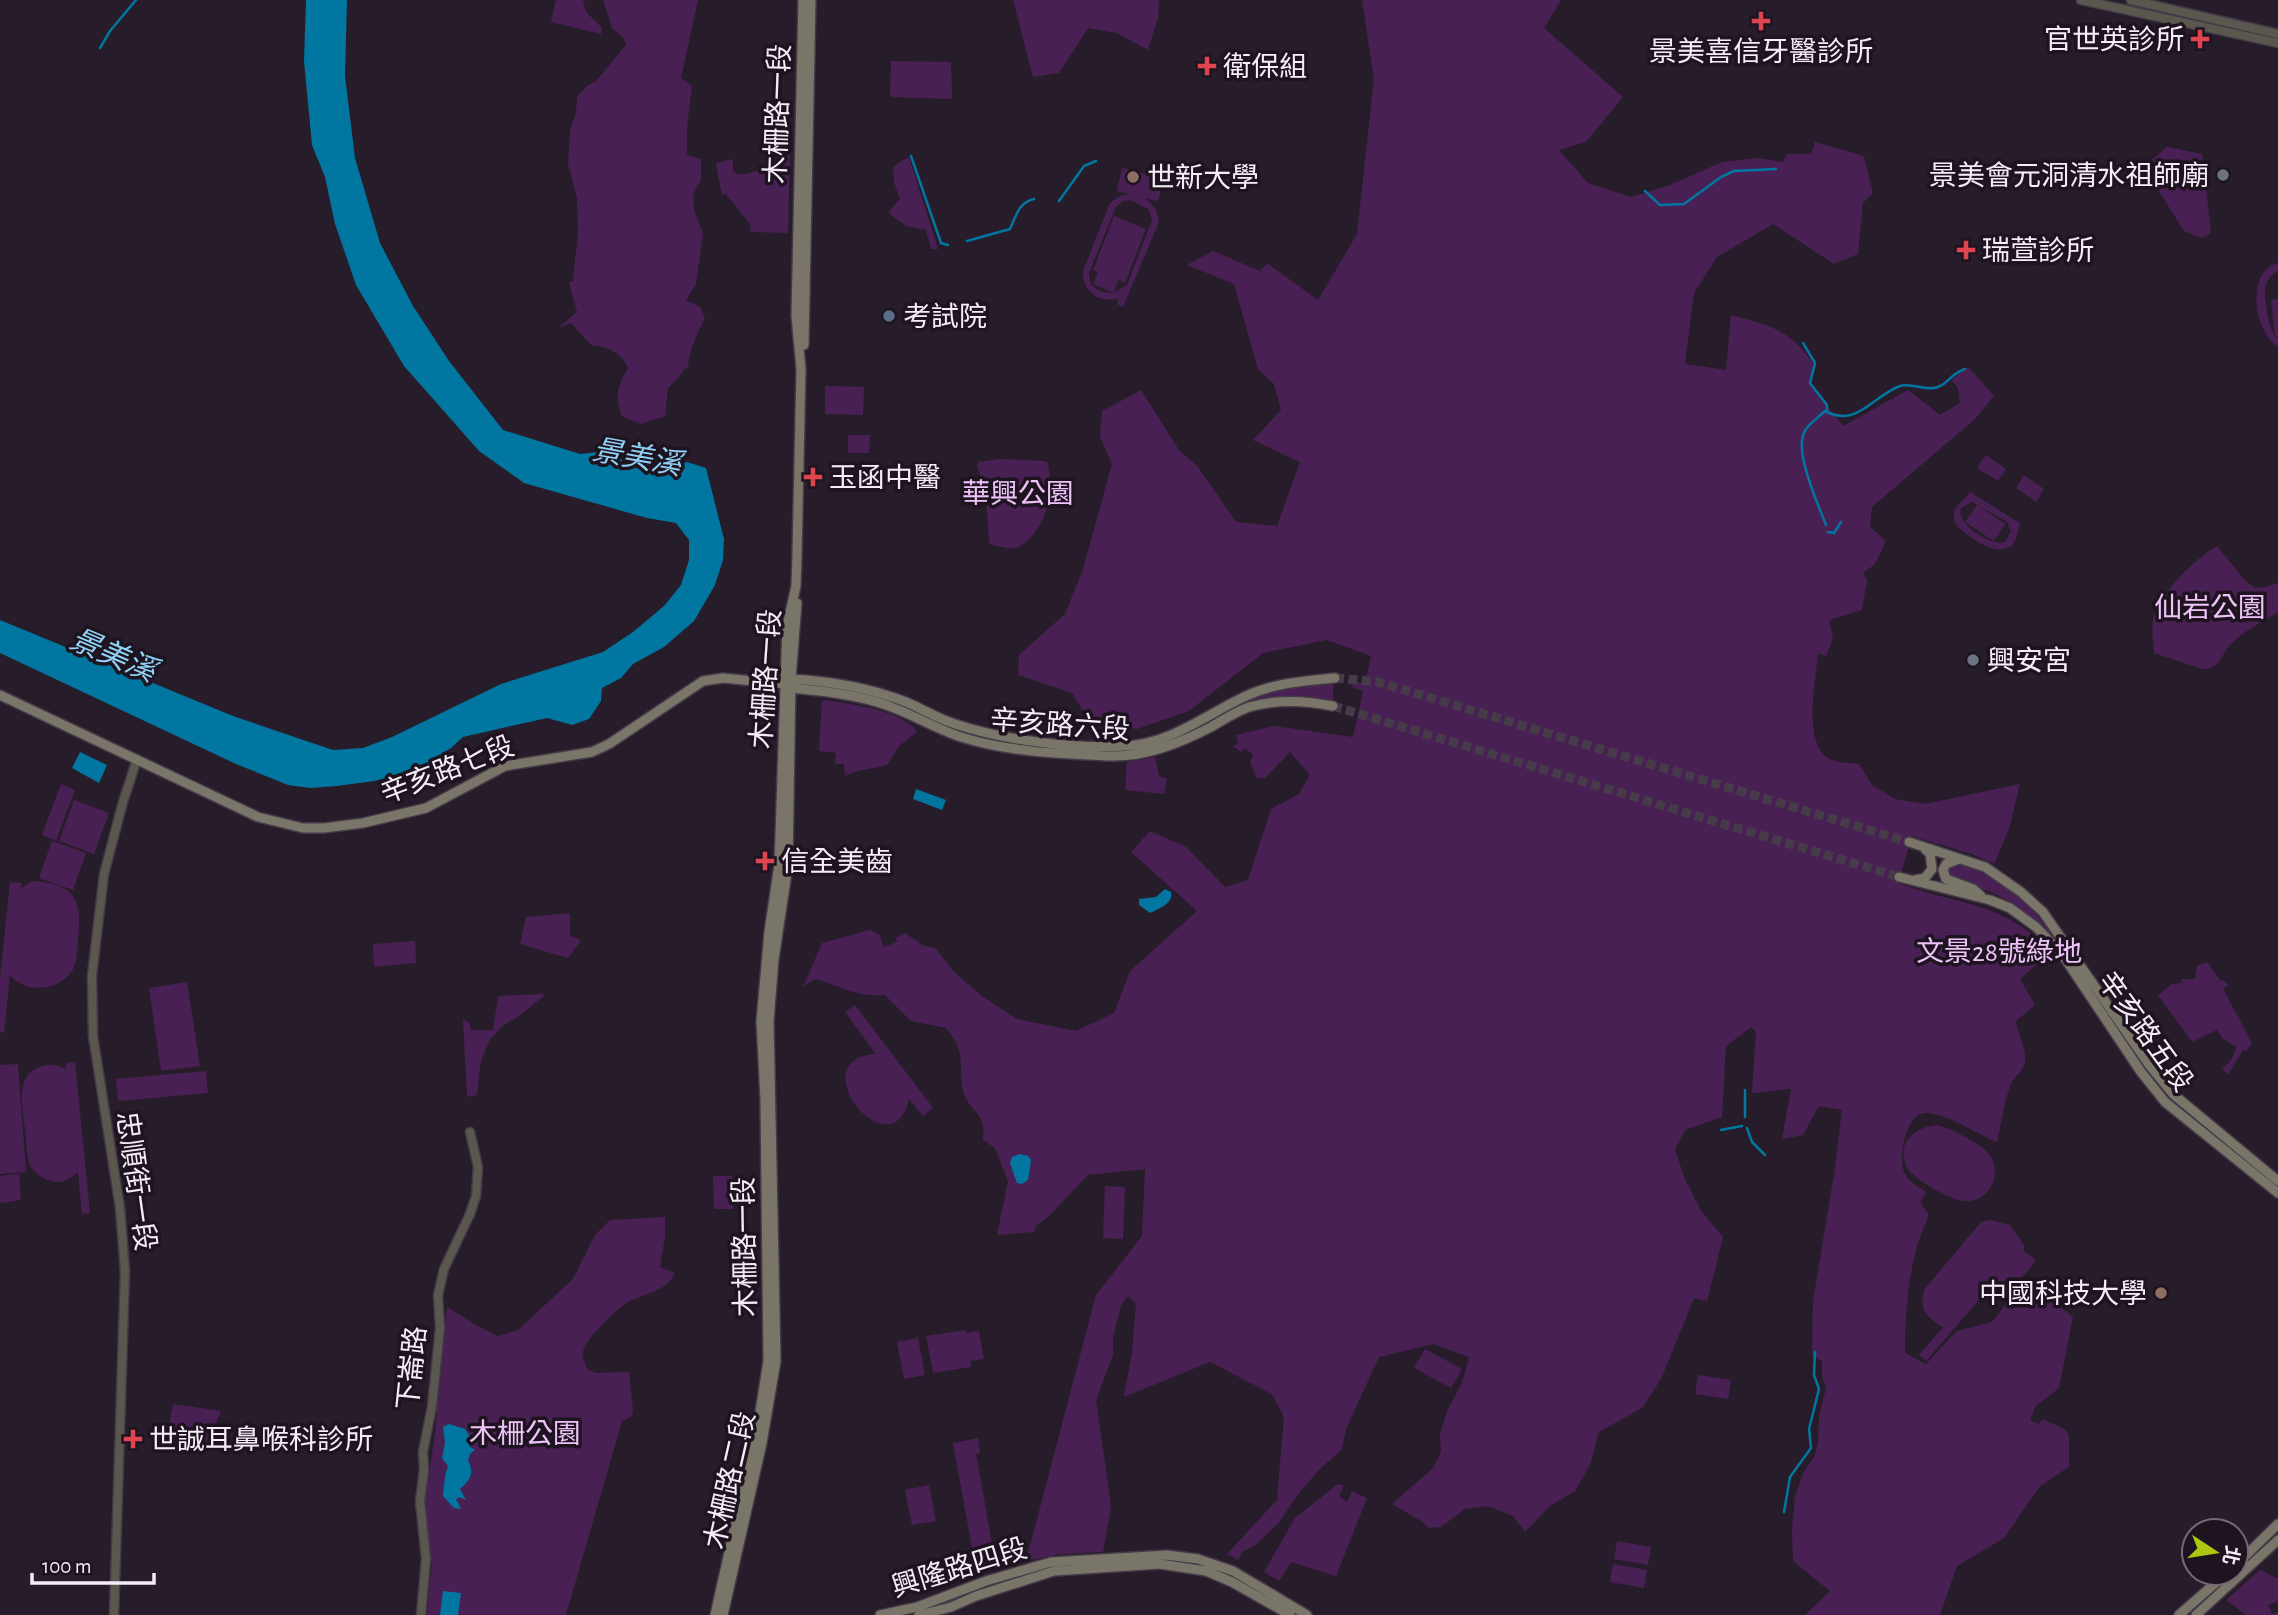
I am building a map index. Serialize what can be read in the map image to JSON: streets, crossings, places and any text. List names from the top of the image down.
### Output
{
  "streets": {
    "main road": [
      "木柵路一段",
      "辛亥路六段",
      "辛亥路七段",
      "辛亥路五段",
      "木柵路二段",
      "興隆路四段"
    ],
    "street": ["忠順街一段", "下崙路"]
  },
  "crossings": [
    ["木柵路一段", "辛亥路六段"],
    ["木柵路一段", "辛亥路七段"],
    ["木柵路一段", "木柵路二段"],
    ["辛亥路六段", "辛亥路七段"],
    ["辛亥路七段", "忠順街一段"]
  ],
  "water": ["景美溪"],
  "parks": [
    "華興公園",
    "仙岩公園",
    "文景28號綠地",
    "木柵公園"
  ],
  "places": {
    "health": [
      "景美喜信牙醫診所",
      "官世英診所",
      "衛保組",
      "瑞萱診所",
      "玉函中醫",
      "信全美齒",
      "世誠耳鼻喉科診所"
    ],
    "other": [
      "景美會元洞清水祖師廟",
      "世新大學",
      "考試院",
      "興安宮",
      "中國科技大學"
    ]
  },
  "scale_bar": "100 m",
  "north": "right"
}
